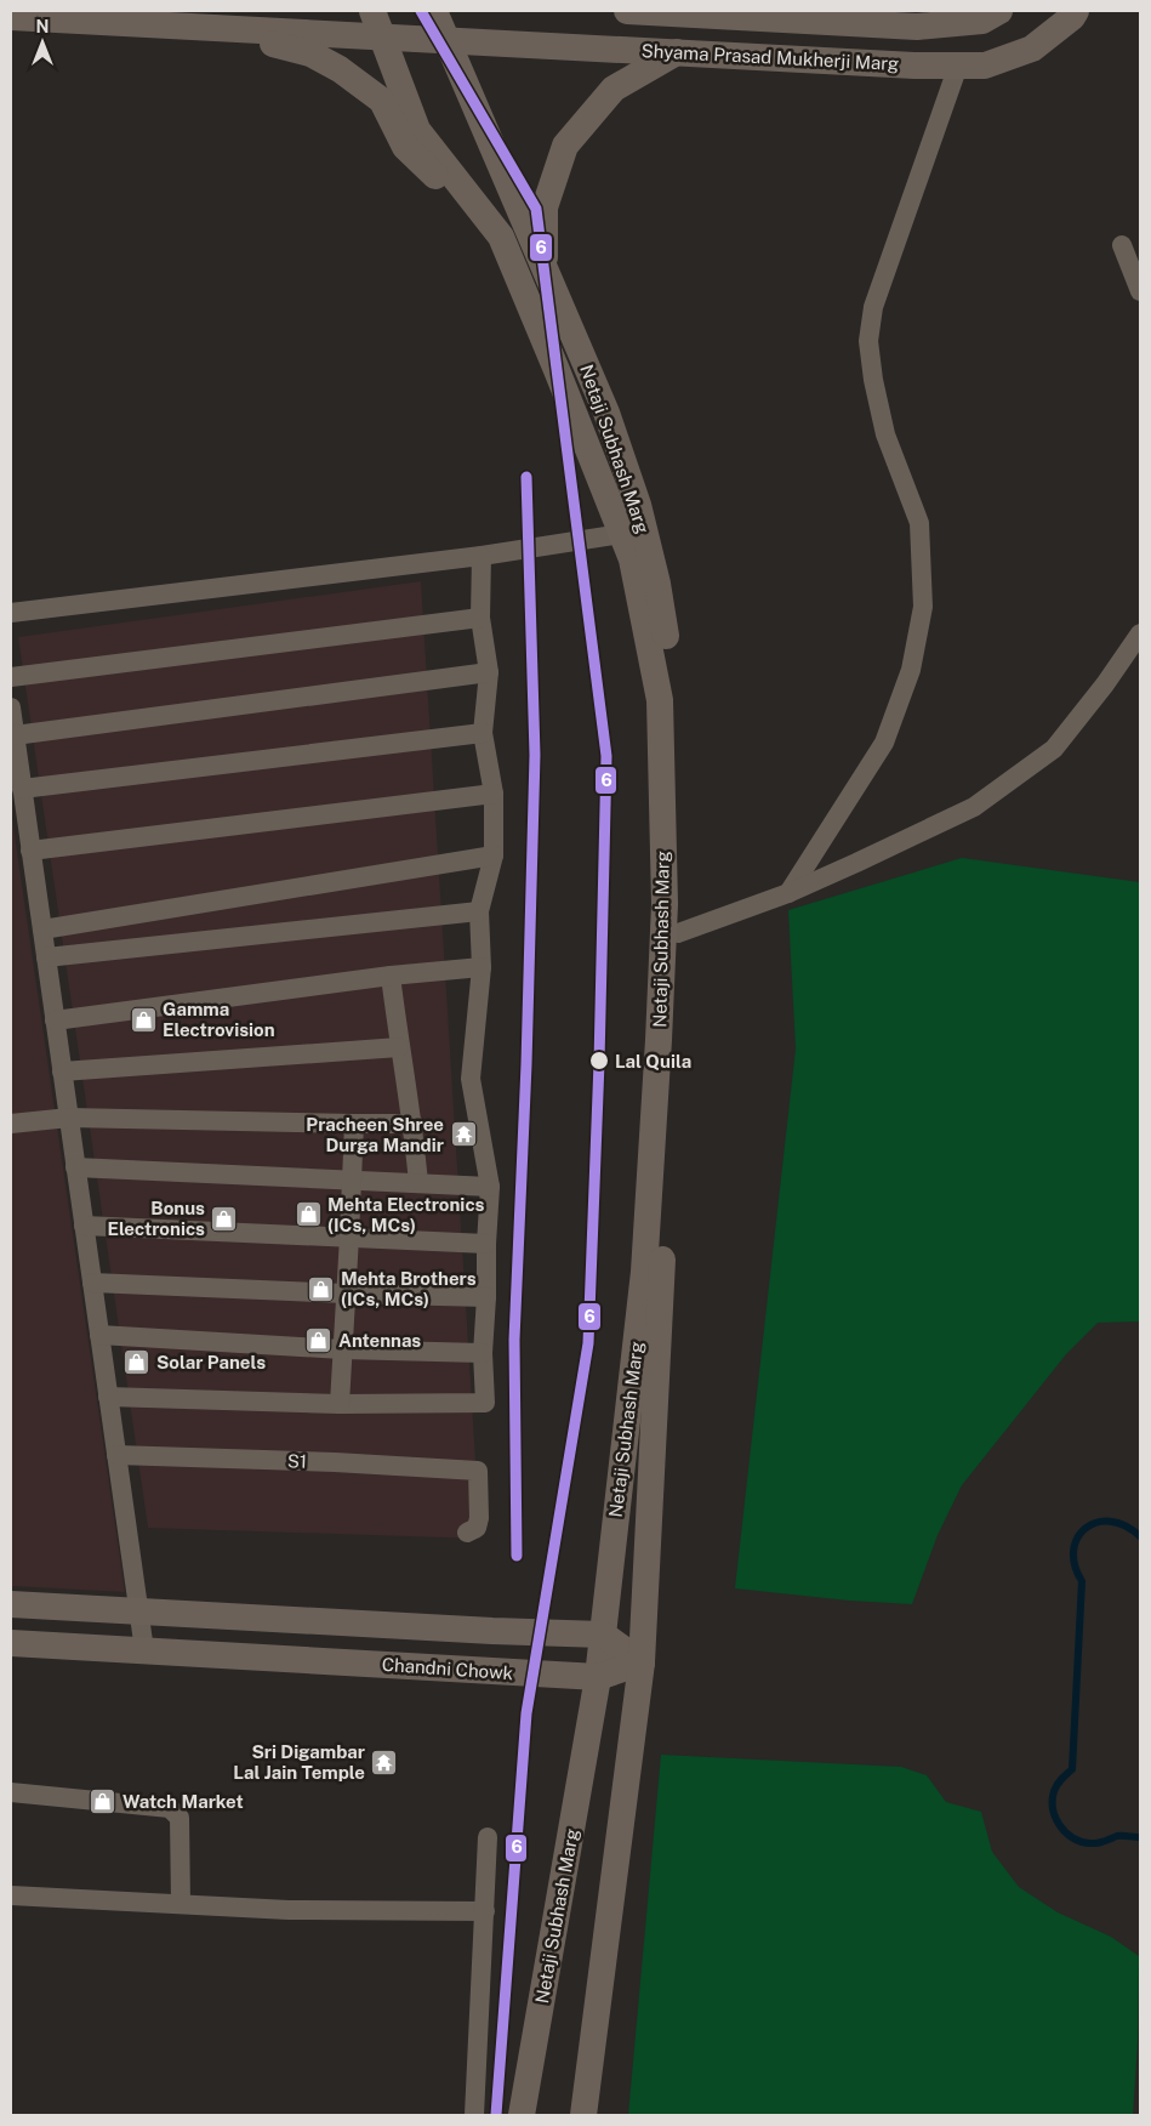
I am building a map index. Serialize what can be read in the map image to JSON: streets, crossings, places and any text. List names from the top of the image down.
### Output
{
  "streets": {
    "main road": ["Shyama Prasad Mukherji Marg", "Netaji Subhash Marg", "Chandni Chowk"],
    "street": ["S1"]
  },
  "crossings": [
    ["Shyama Prasad Mukherji Marg", "Netaji Subhash Marg"],
    ["Netaji Subhash Marg", "Chandni Chowk"]
  ],
  "places": {
    "shop": [
      "Gamma Electrovision",
      "Mehta Electronics (ICs, MCs)",
      "Bonus Electronics",
      "Mehta Brothers (ICs, MCs)",
      "Antennas",
      "Solar Panels",
      "Watch Market"
    ],
    "other": ["Lal Quila"],
    "temple": ["Pracheen Shree Durga Mandir", "Sri Digambar Lal Jain Temple"]
  },
  "lines": ["transit line 6"],
  "north": "top"
}
